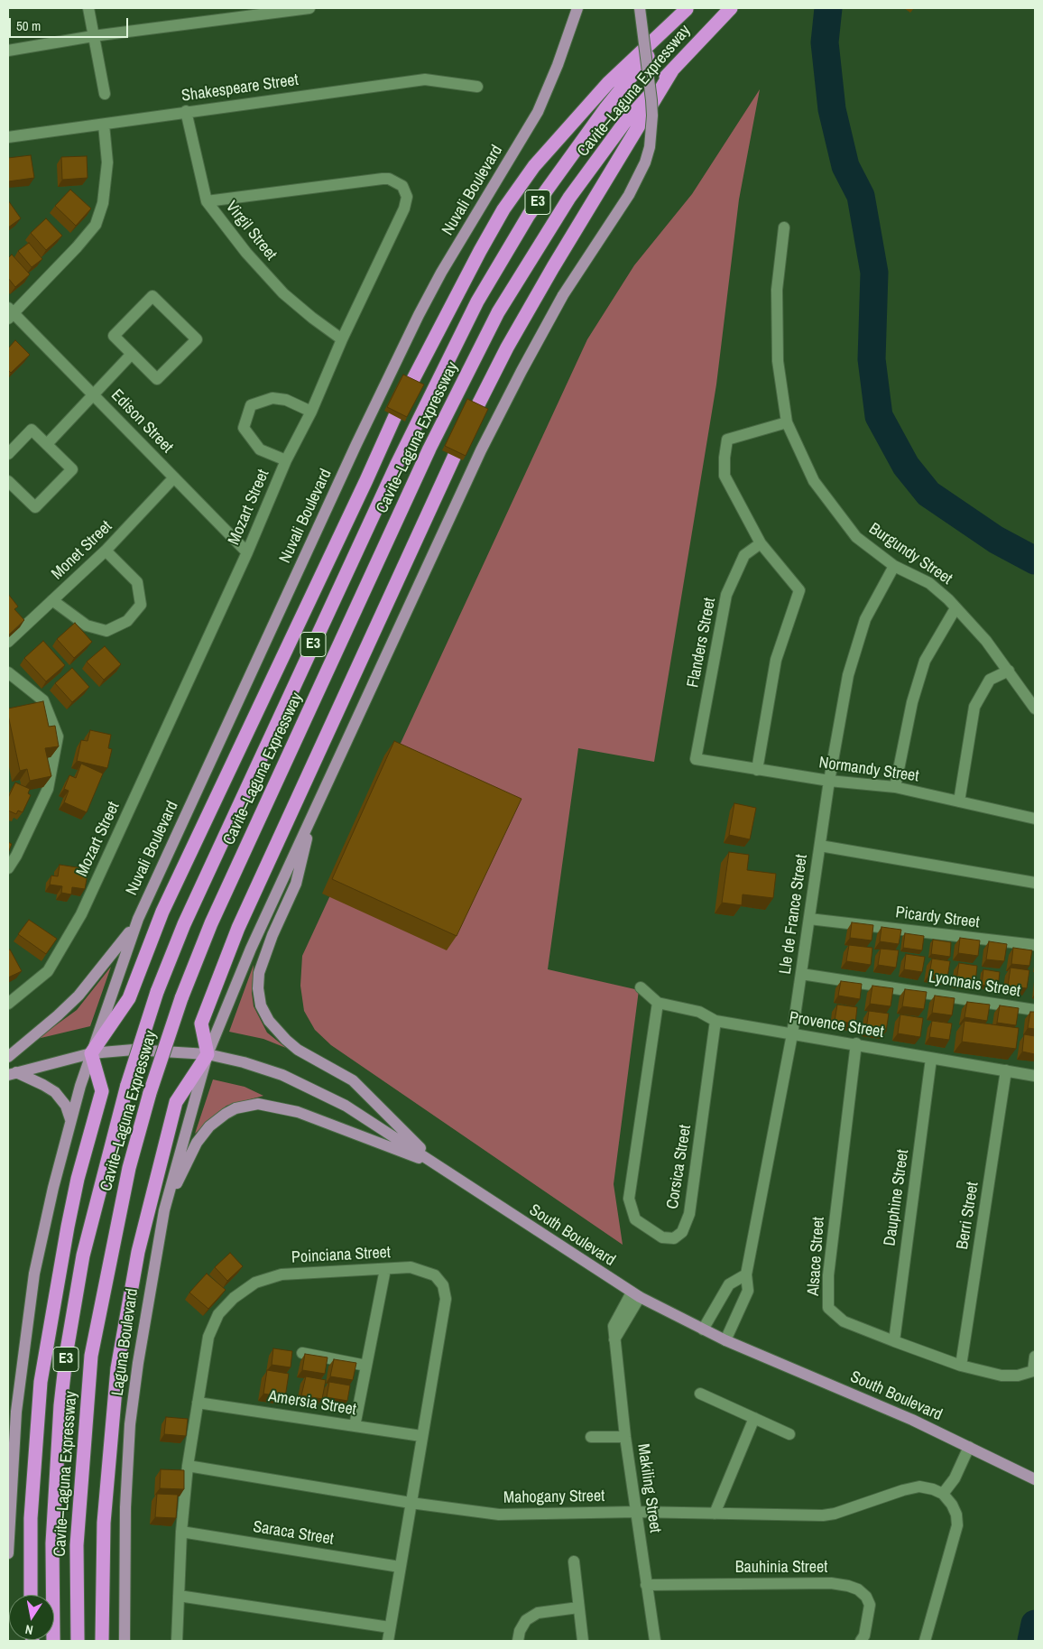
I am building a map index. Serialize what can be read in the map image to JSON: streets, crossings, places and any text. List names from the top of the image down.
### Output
{
  "streets": {
    "highway": ["Cavite–Laguna Expressway", "E3"],
    "main road": ["Nuvali Boulevard", "South Boulevard", "Laguna Boulevard"],
    "street": [
      "Shakespeare Street",
      "Virgil Street",
      "Edison Street",
      "Mozart Street",
      "Monet Street",
      "Burgundy Street",
      "Flanders Street",
      "Normandy Street",
      "Lle de France Street",
      "Picardy Street",
      "Lyonnais Street",
      "Provence Street",
      "Corsica Street",
      "Dauphine Street",
      "Berri Street",
      "Poinciana Street",
      "Alsace Street",
      "Amersia Street",
      "Makiling Street",
      "Mahogany Street",
      "Saraca Street",
      "Bauhinia Street"
    ]
  },
  "crossings": [
    ["Shakespeare Street", "Virgil Street"],
    ["Nuvali Boulevard", "South Boulevard"],
    ["Virgil Street", "Mozart Street"],
    ["Edison Street", "Mozart Street"],
    ["Edison Street", "Monet Street"],
    ["Burgundy Street", "Lle de France Street"],
    ["Flanders Street", "Normandy Street"],
    ["Normandy Street", "Lle de France Street"],
    ["Lle de France Street", "Picardy Street"],
    ["Lle de France Street", "Lyonnais Street"],
    ["Lle de France Street", "Provence Street"],
    ["Lle de France Street", "South Boulevard"],
    ["Provence Street", "Corsica Street"],
    ["Provence Street", "Dauphine Street"],
    ["Provence Street", "Berri Street"],
    ["Provence Street", "Alsace Street"],
    ["Dauphine Street", "Alsace Street"],
    ["Berri Street", "Alsace Street"],
    ["South Boulevard", "Laguna Boulevard"],
    ["South Boulevard", "Makiling Street"],
    ["Poinciana Street", "Amersia Street"],
    ["Poinciana Street", "Mahogany Street"],
    ["Poinciana Street", "Saraca Street"],
    ["Makiling Street", "Mahogany Street"],
    ["Makiling Street", "Bauhinia Street"]
  ],
  "scale_bar": "50 m",
  "north": "bottom"
}
